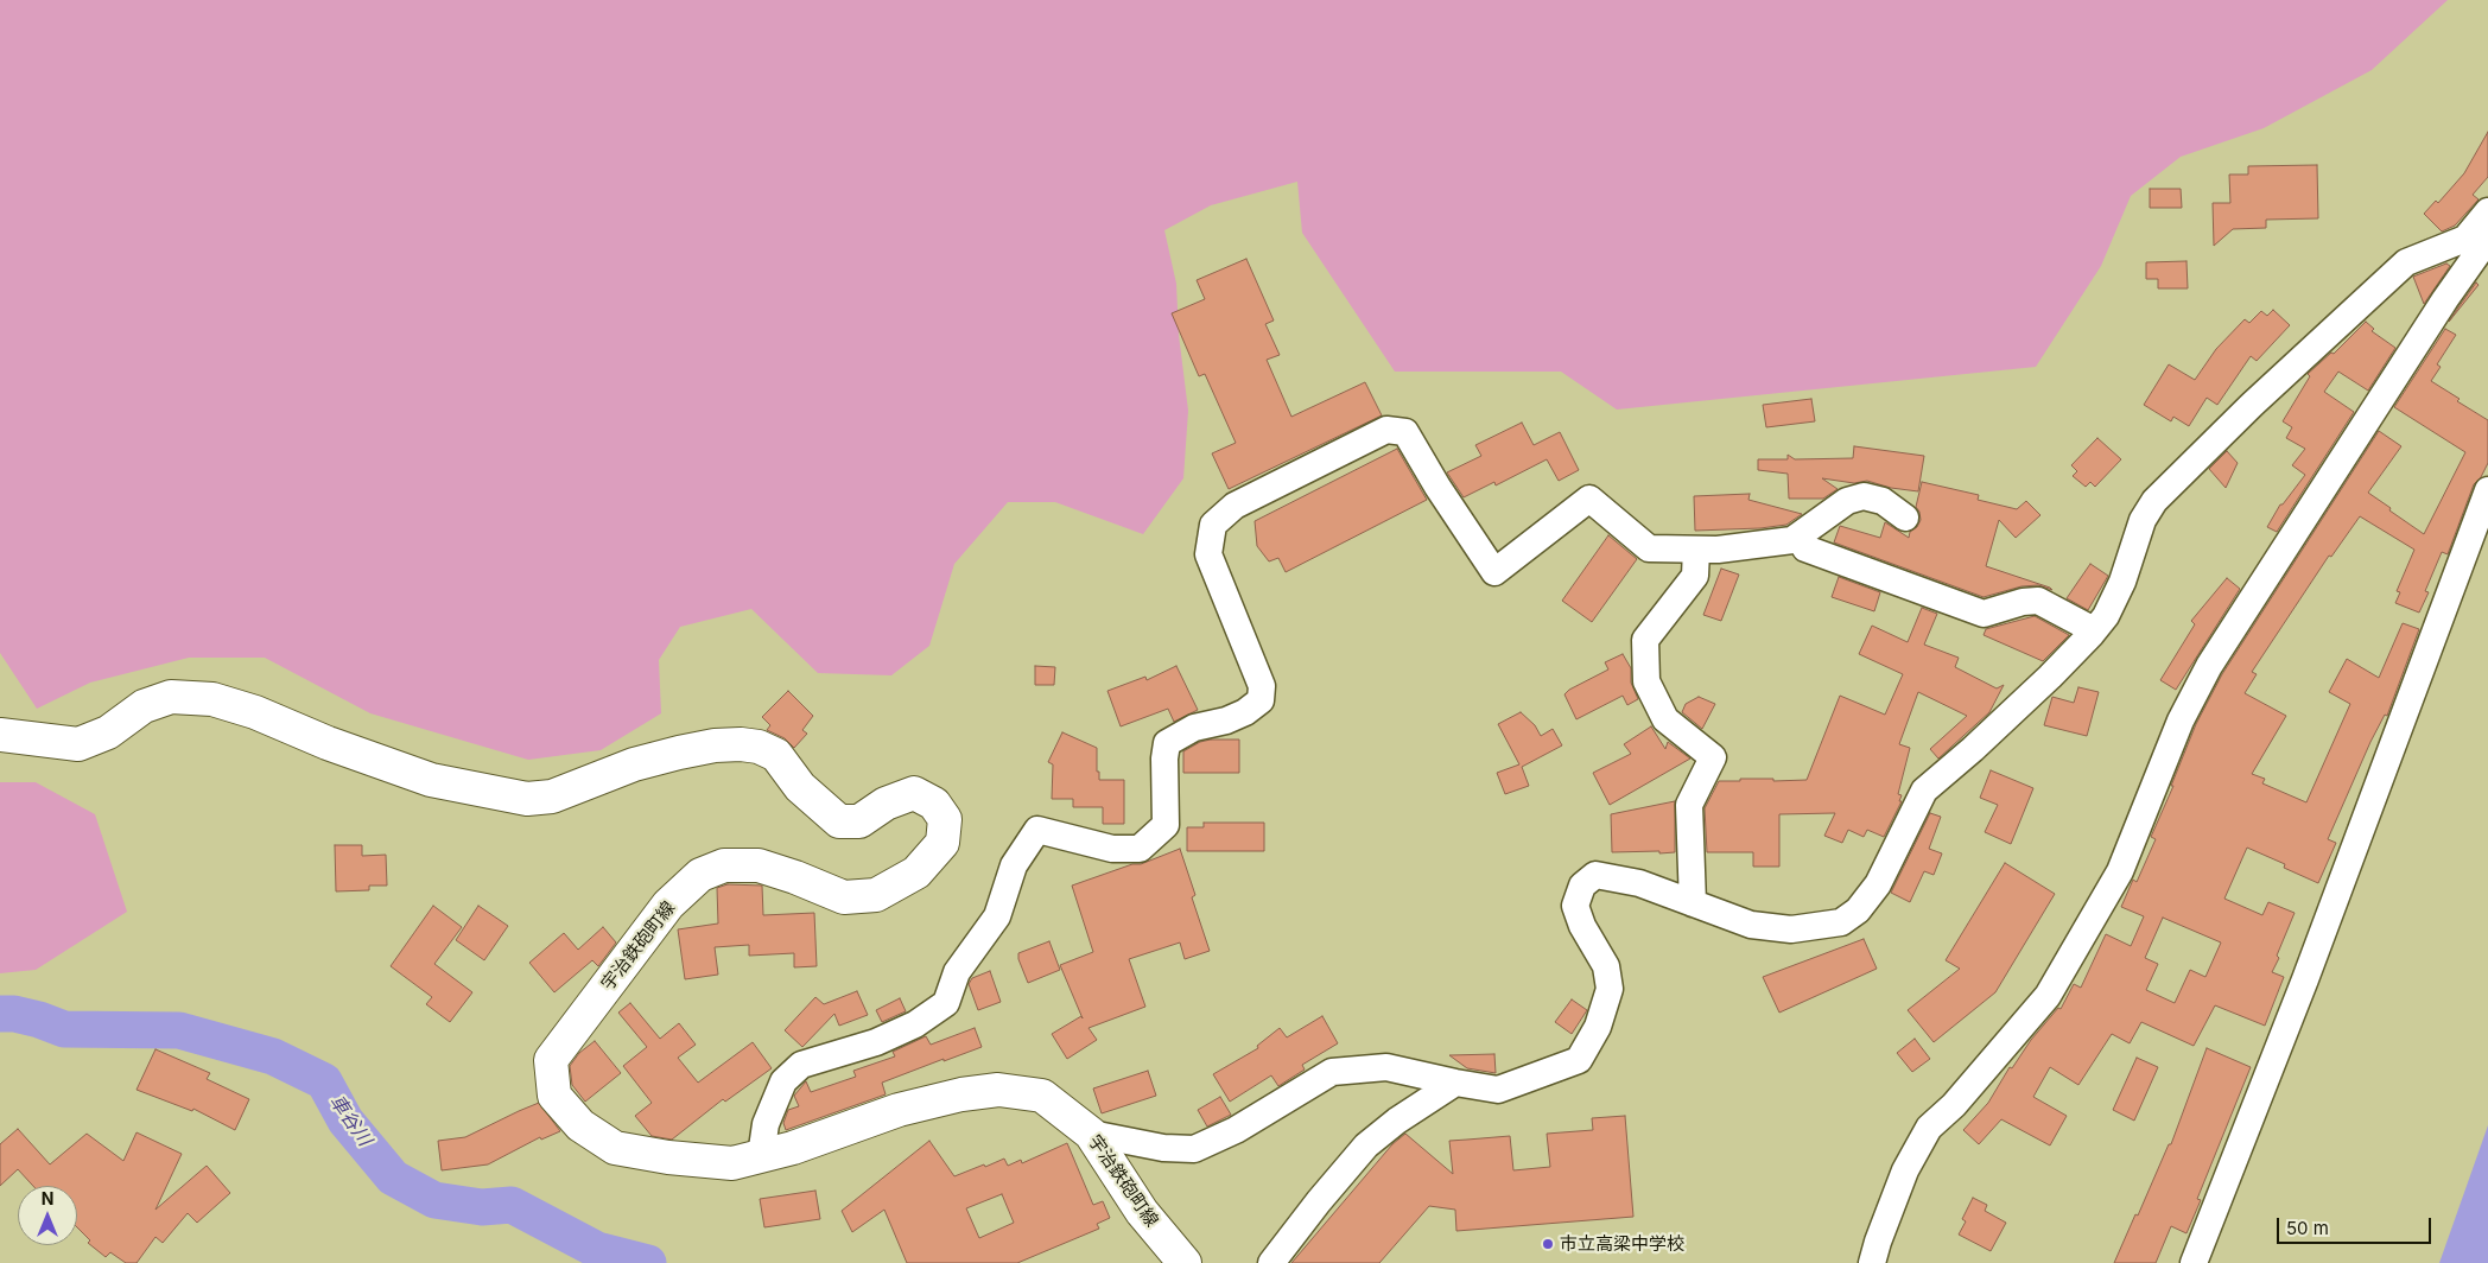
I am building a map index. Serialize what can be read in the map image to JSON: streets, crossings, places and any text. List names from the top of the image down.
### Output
{
  "streets": {
    "main road": ["宇治鉄砲町線"]
  },
  "water": ["車谷川"],
  "places": ["市立高梁中学校"],
  "scale_bar": "50 m",
  "north": "top"
}
